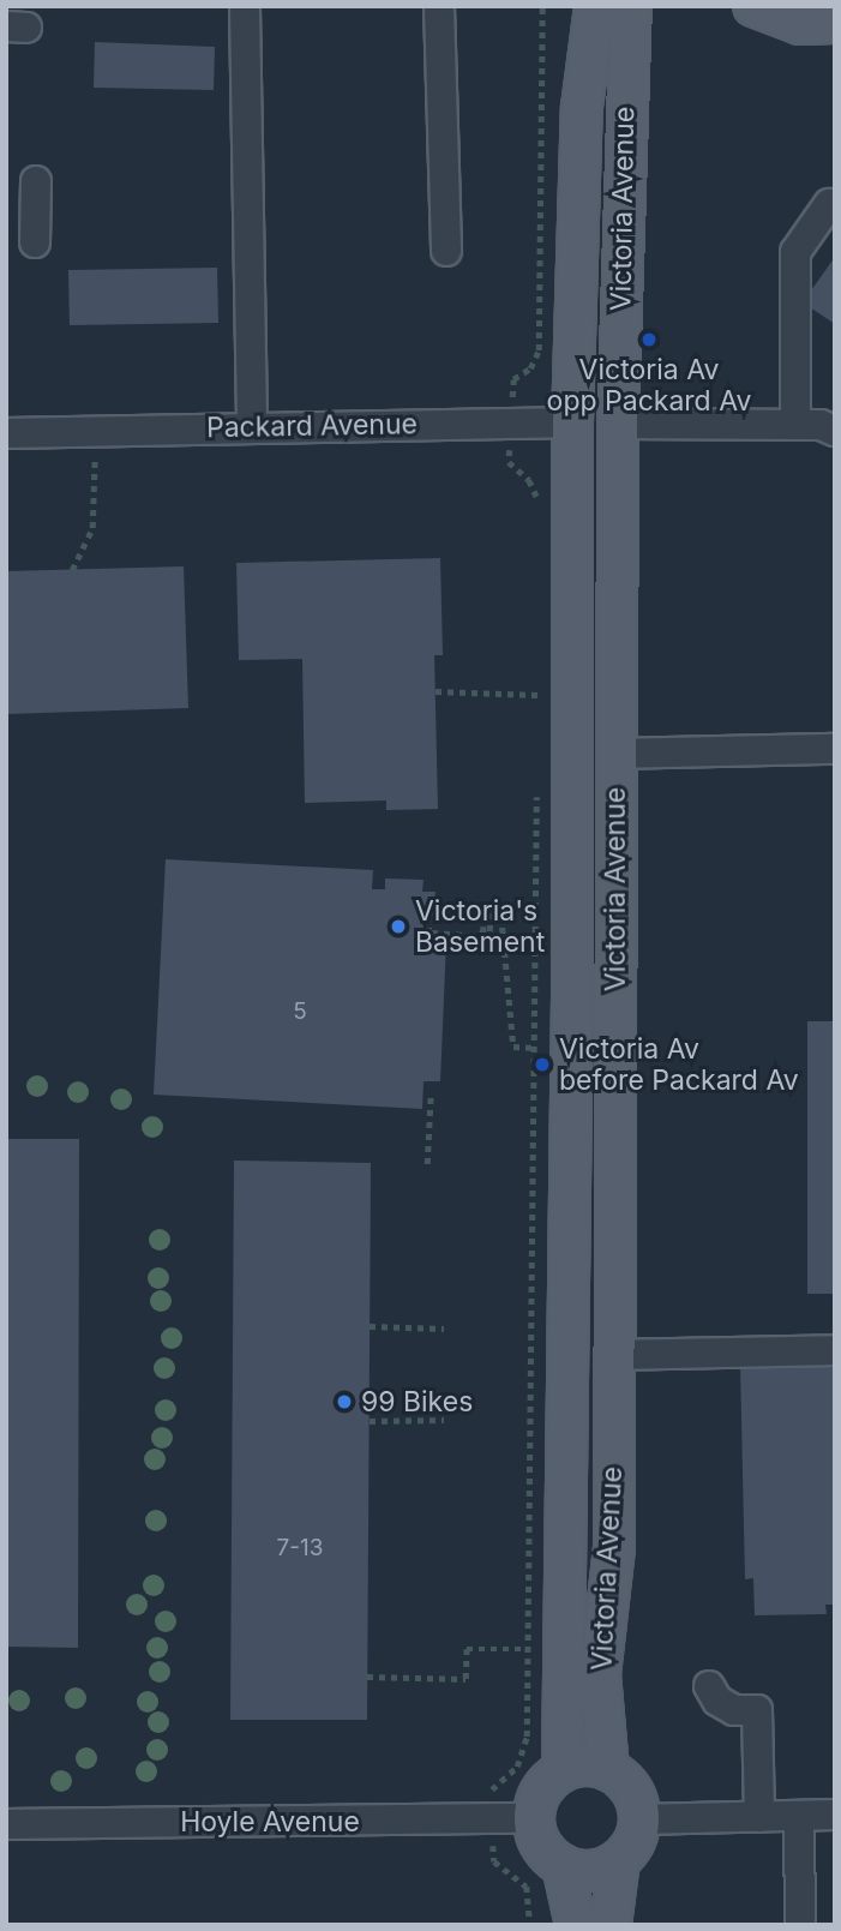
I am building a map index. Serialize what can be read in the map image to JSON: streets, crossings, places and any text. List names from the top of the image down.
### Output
{
  "streets": {
    "main road": ["Victoria Avenue", "Packard Avenue"],
    "street": ["Hoyle Avenue"]
  },
  "crossings": [
    ["Victoria Avenue", "Packard Avenue"],
    ["Victoria Avenue", "Hoyle Avenue"]
  ],
  "places": [
    "Victoria Av opp Packard Av",
    "Victoria's Basement",
    "Victoria Av before Packard Av",
    "99 Bikes"
  ],
  "house_numbers": ["5", "7-13"]
}
